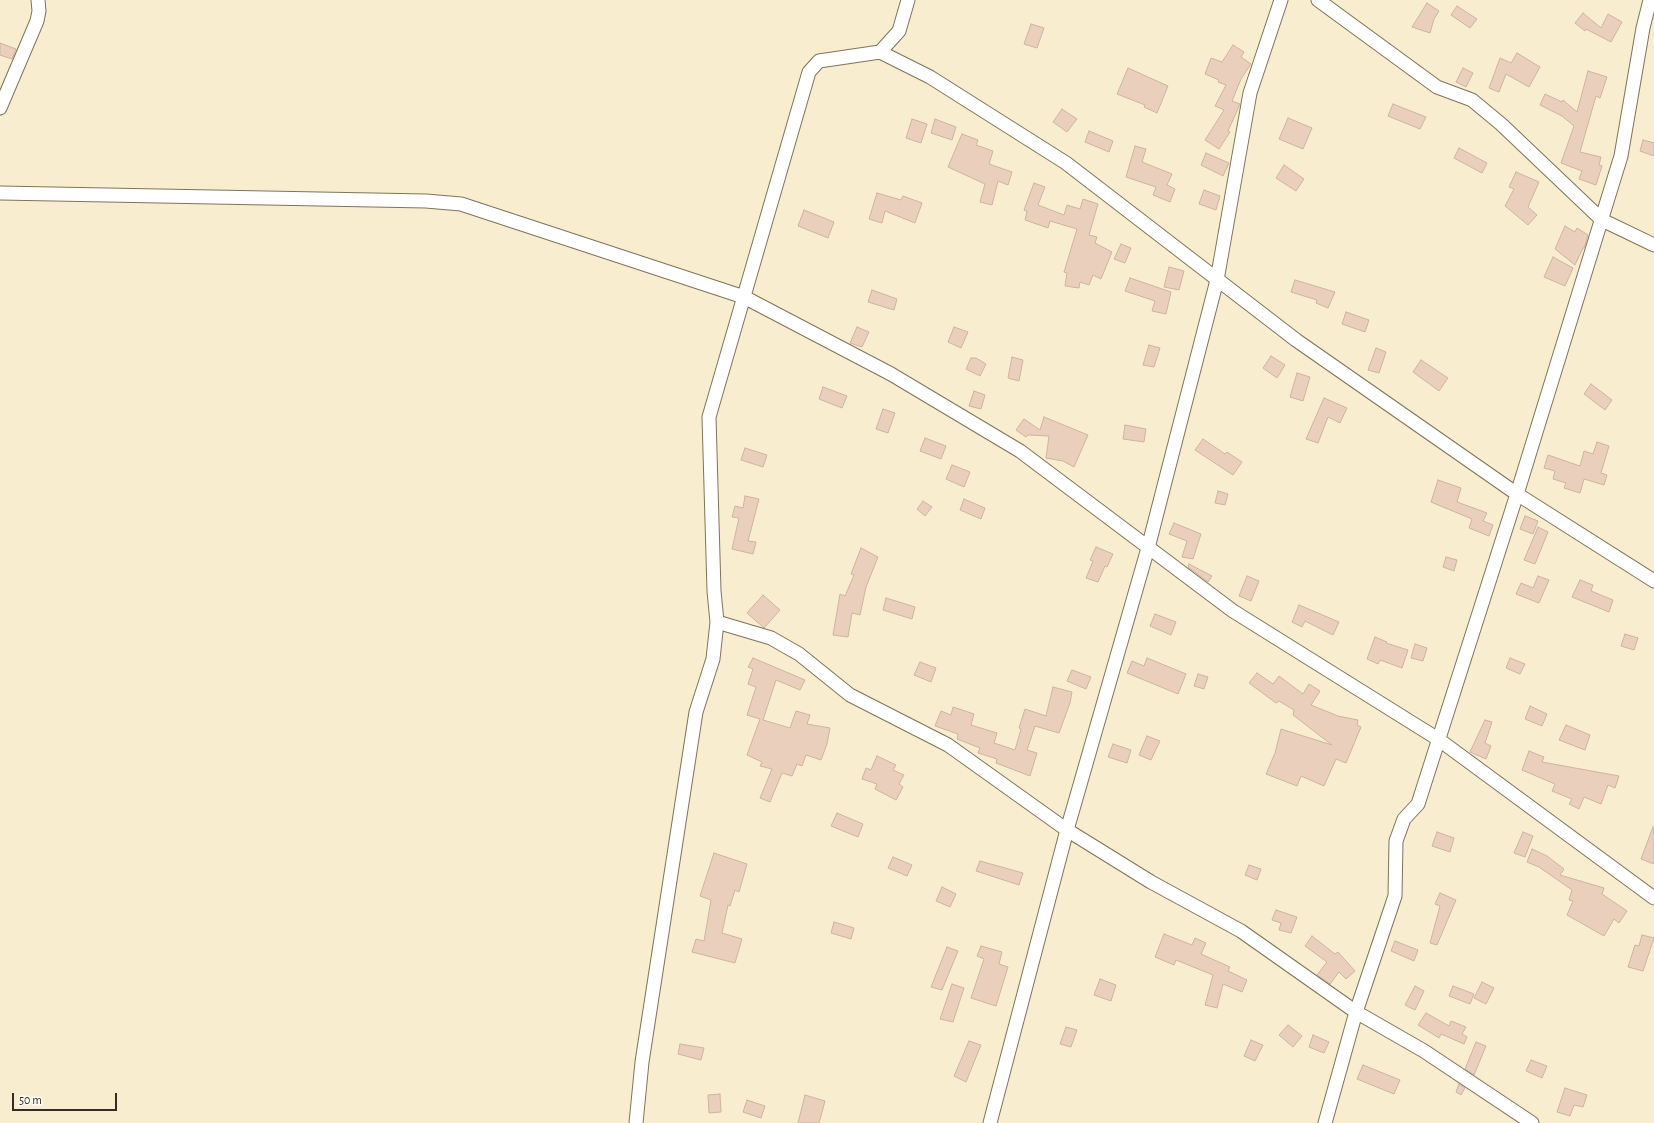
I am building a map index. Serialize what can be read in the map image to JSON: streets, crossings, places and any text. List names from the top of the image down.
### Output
{
  "scale_bar": "50 m"
}
